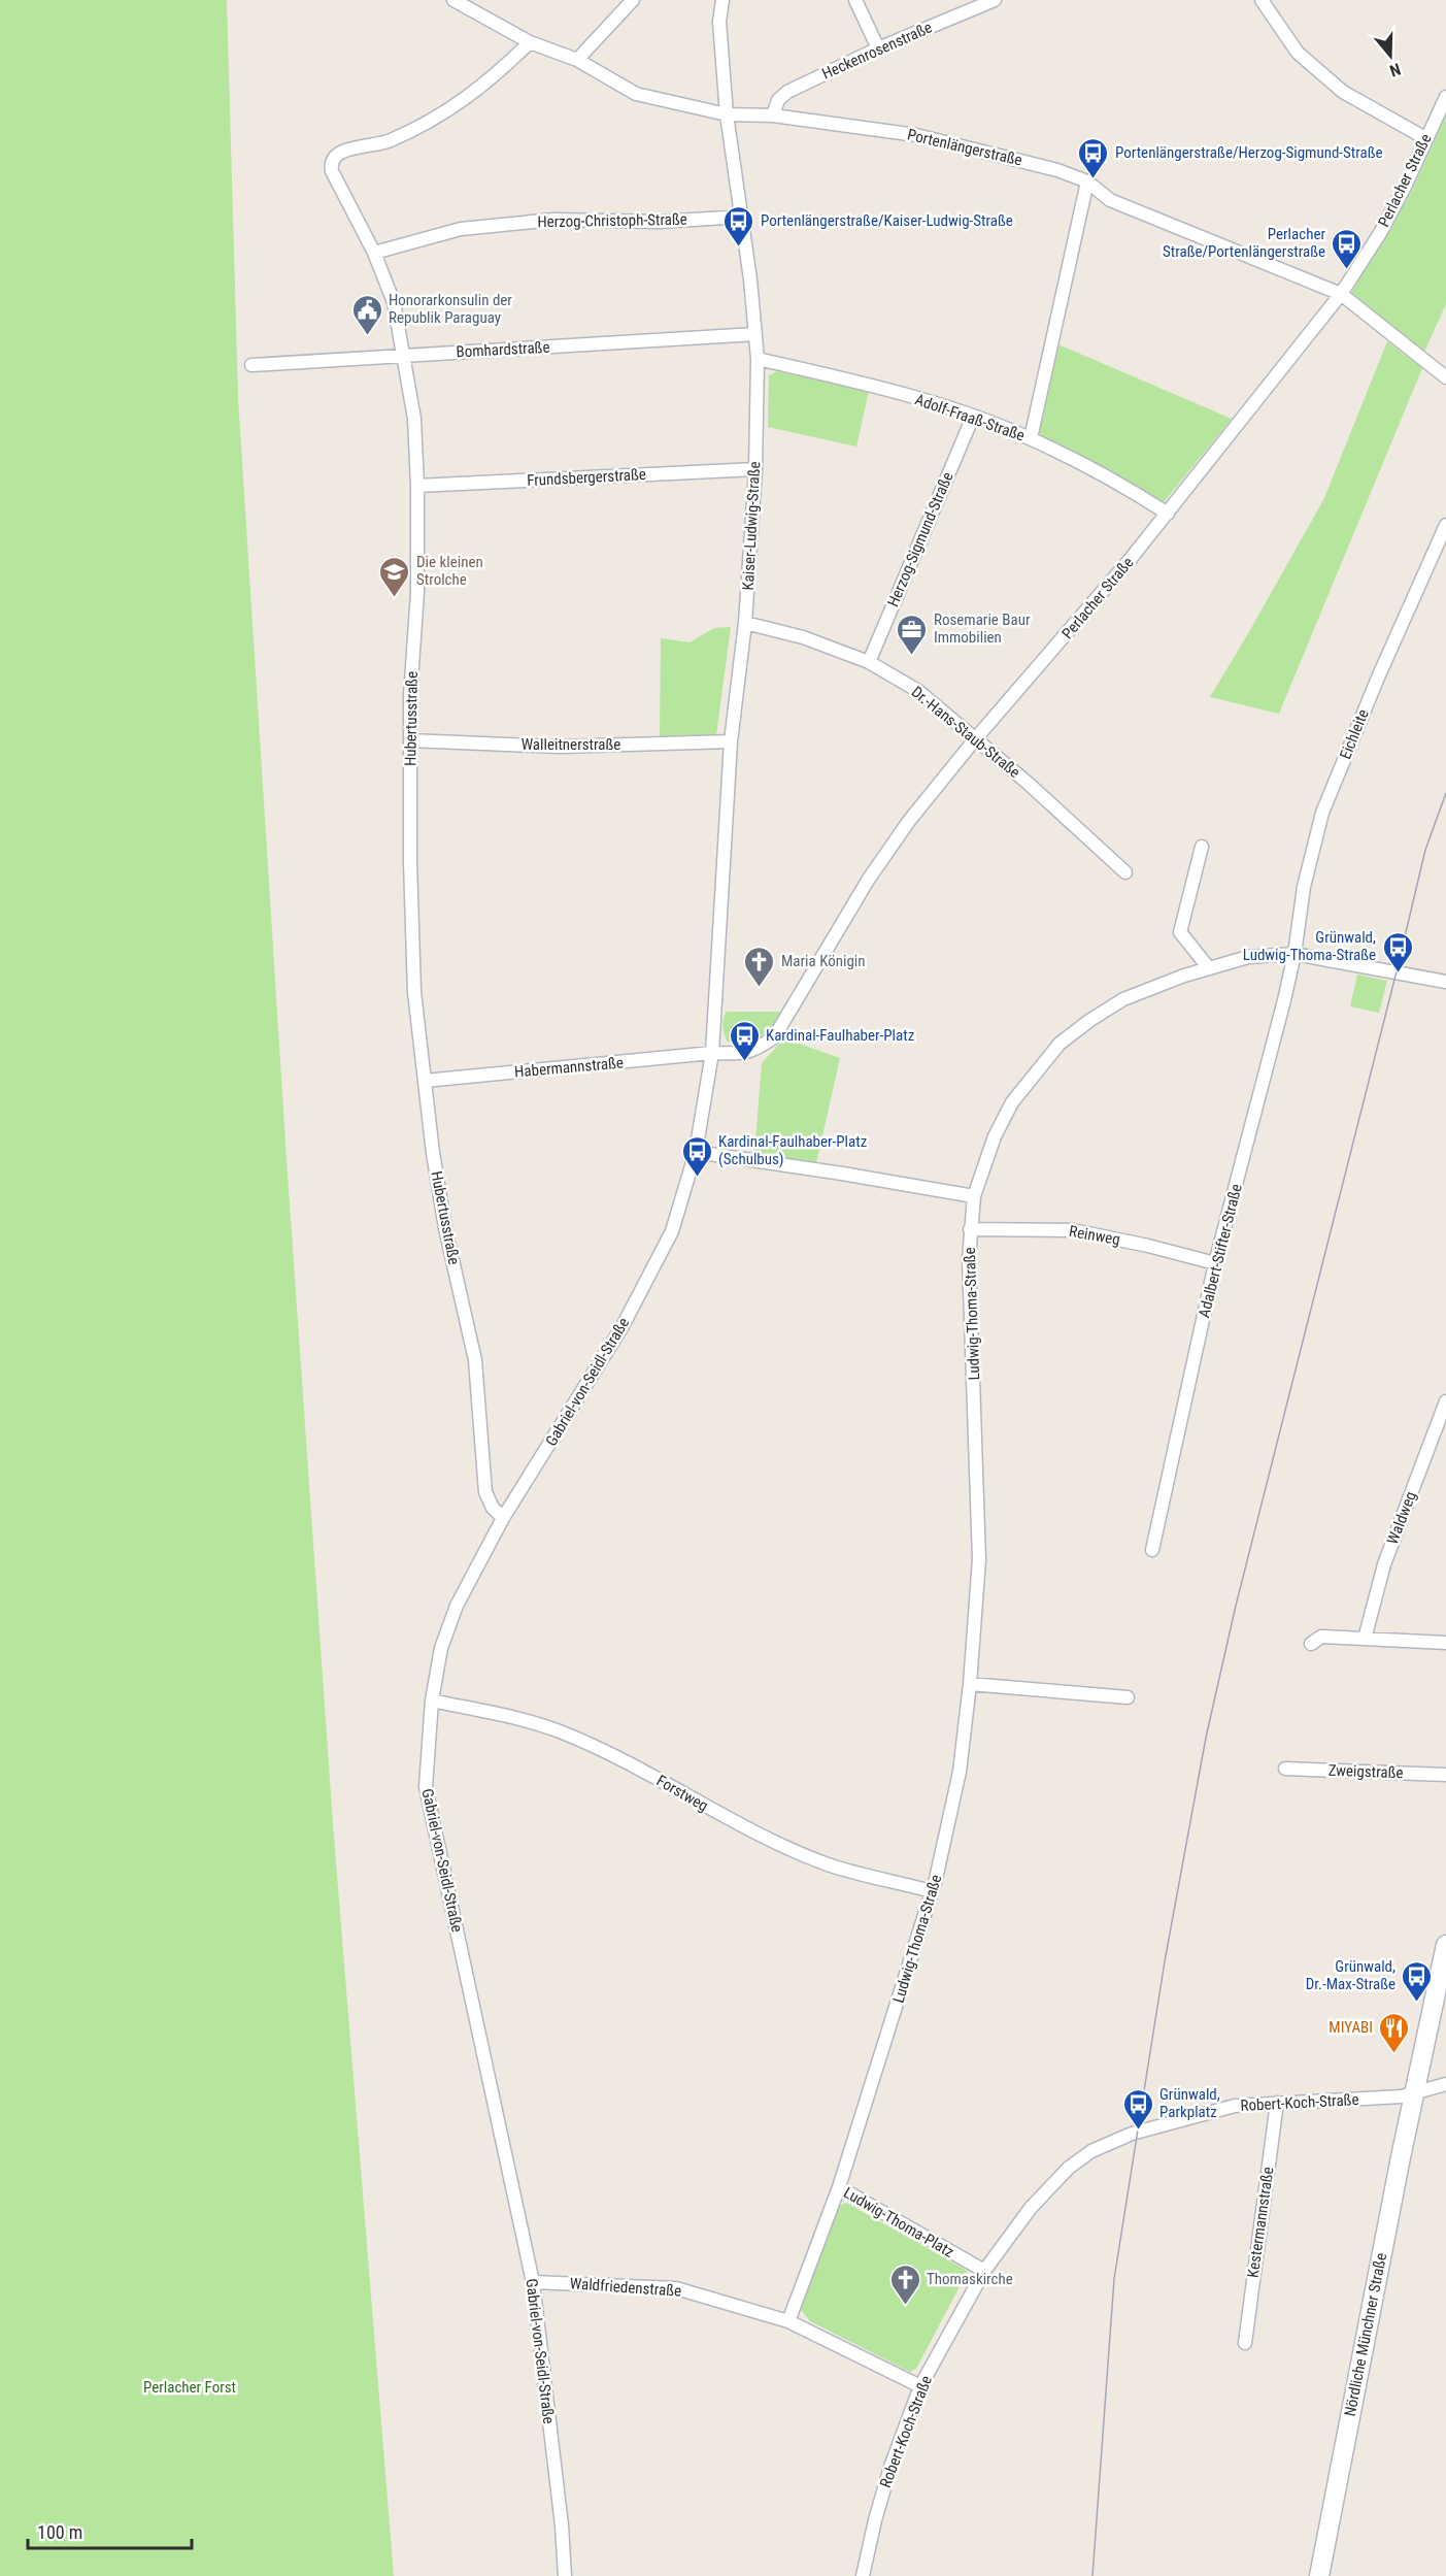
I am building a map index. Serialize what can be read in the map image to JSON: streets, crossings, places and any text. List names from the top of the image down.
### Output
{
  "streets": {
    "main road": ["Nördliche Münchner Straße"],
    "street": [
      "Heckenrosenstraße",
      "Portenlängerstraße",
      "Perlacher Straße",
      "Herzog-Christoph-Straße",
      "Bomhardstraße",
      "Adolf-Fraaß-Straße",
      "Frundsbergerstraße",
      "Kaiser-Ludwig-Straße",
      "Herzog-Sigmund-Straße",
      "Hubertusstraße",
      "Dr.-Hans-Staub-Straße",
      "Eichleite",
      "Walleitnerstraße",
      "Habermannstraße",
      "Reinweg",
      "Adalbert-Stifter-Straße",
      "Ludwig-Thoma-Straße",
      "Gabriel-von-Seidl-Straße",
      "Waldweg",
      "Zweigstraße",
      "Forstweg",
      "Robert-Koch-Straße",
      "Ludwig-Thoma-Platz",
      "Kestermannstraße",
      "Waldfriedenstraße"
    ]
  },
  "crossings": [
    ["Heckenrosenstraße", "Portenlängerstraße"],
    ["Portenlängerstraße", "Perlacher Straße"],
    ["Portenlängerstraße", "Kaiser-Ludwig-Straße"],
    ["Portenlängerstraße", "Hubertusstraße"],
    ["Perlacher Straße", "Adolf-Fraaß-Straße"],
    ["Perlacher Straße", "Kaiser-Ludwig-Straße"],
    ["Perlacher Straße", "Dr.-Hans-Staub-Straße"],
    ["Perlacher Straße", "Habermannstraße"],
    ["Perlacher Straße", "Gabriel-von-Seidl-Straße"],
    ["Herzog-Christoph-Straße", "Kaiser-Ludwig-Straße"],
    ["Herzog-Christoph-Straße", "Hubertusstraße"],
    ["Bomhardstraße", "Kaiser-Ludwig-Straße"],
    ["Bomhardstraße", "Hubertusstraße"],
    ["Adolf-Fraaß-Straße", "Kaiser-Ludwig-Straße"],
    ["Adolf-Fraaß-Straße", "Herzog-Sigmund-Straße"],
    ["Frundsbergerstraße", "Kaiser-Ludwig-Straße"],
    ["Frundsbergerstraße", "Hubertusstraße"],
    ["Kaiser-Ludwig-Straße", "Dr.-Hans-Staub-Straße"],
    ["Kaiser-Ludwig-Straße", "Walleitnerstraße"],
    ["Kaiser-Ludwig-Straße", "Habermannstraße"],
    ["Kaiser-Ludwig-Straße", "Gabriel-von-Seidl-Straße"],
    ["Herzog-Sigmund-Straße", "Dr.-Hans-Staub-Straße"],
    ["Hubertusstraße", "Walleitnerstraße"],
    ["Hubertusstraße", "Habermannstraße"],
    ["Hubertusstraße", "Gabriel-von-Seidl-Straße"],
    ["Eichleite", "Adalbert-Stifter-Straße"],
    ["Eichleite", "Ludwig-Thoma-Straße"],
    ["Habermannstraße", "Gabriel-von-Seidl-Straße"],
    ["Reinweg", "Adalbert-Stifter-Straße"],
    ["Reinweg", "Ludwig-Thoma-Straße"],
    ["Adalbert-Stifter-Straße", "Ludwig-Thoma-Straße"],
    ["Ludwig-Thoma-Straße", "Forstweg"],
    ["Ludwig-Thoma-Straße", "Ludwig-Thoma-Platz"],
    ["Gabriel-von-Seidl-Straße", "Forstweg"],
    ["Gabriel-von-Seidl-Straße", "Waldfriedenstraße"],
    ["Robert-Koch-Straße", "Ludwig-Thoma-Platz"],
    ["Robert-Koch-Straße", "Kestermannstraße"],
    ["Robert-Koch-Straße", "Nördliche Münchner Straße"],
    ["Ludwig-Thoma-Platz", "Waldfriedenstraße"]
  ],
  "parks": ["Perlacher Forst"],
  "places": {
    "bus stop": [
      "Portenlängerstraße/Herzog-Sigmund-Straße",
      "Portenlängerstraße/Kaiser-Ludwig-Straße",
      "Perlacher Straße/Portenlängerstraße",
      "Grünwald, Ludwig-Thoma-Straße",
      "Kardinal-Faulhaber-Platz",
      "Kardinal-Faulhaber-Platz (Schulbus)",
      "Grünwald, Dr.-Max-Straße",
      "Grünwald, Parkplatz"
    ],
    "public building": ["Honorarkonsulin der Republik Paraguay"],
    "school or university": ["Die kleinen Strolche"],
    "office": ["Rosemarie Baur Immobilien"],
    "church": ["Maria Königin", "Thomaskirche"],
    "restaurant": ["MIYABI"]
  },
  "scale_bar": "100 m",
  "north": "bottom"
}
